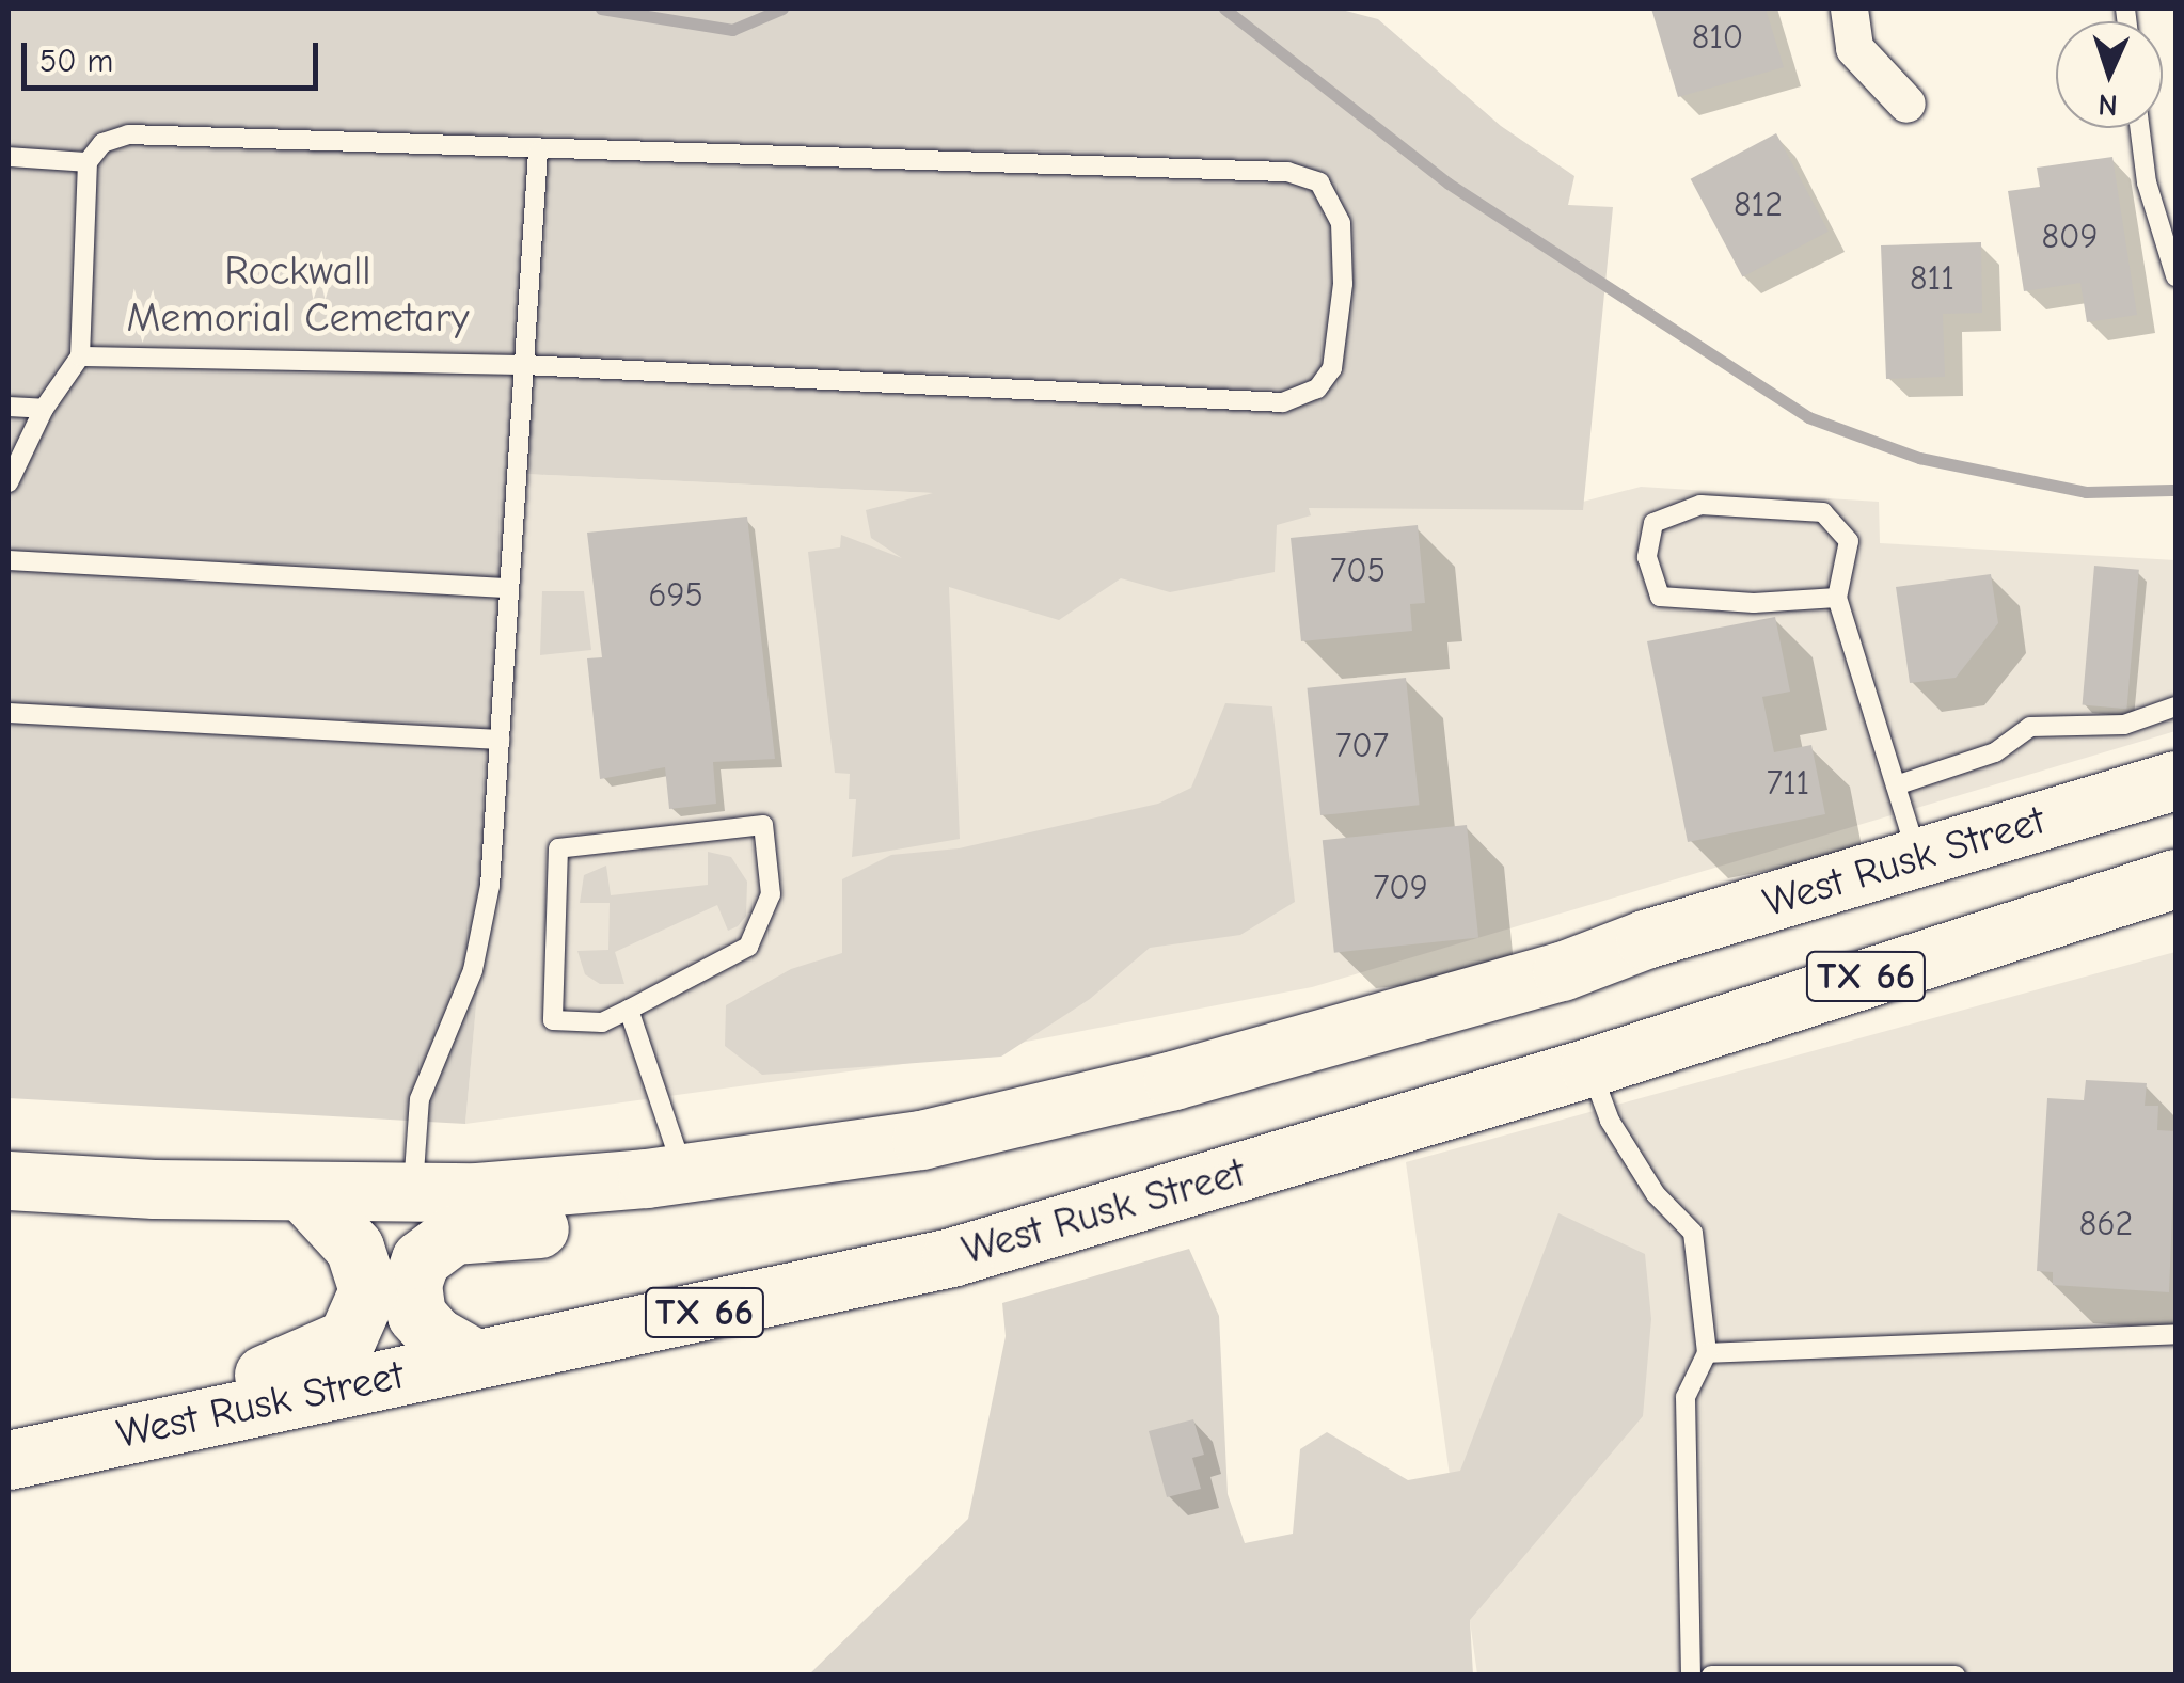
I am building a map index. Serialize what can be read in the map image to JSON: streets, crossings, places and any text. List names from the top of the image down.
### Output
{
  "streets": {
    "main road": ["West Rusk Street", "TX 66"]
  },
  "crossings": [
    ["West Rusk Street", "TX 66"]
  ],
  "parks": ["Rockwall Memorial Cemetary"],
  "house_numbers": [
    "810",
    "812",
    "809",
    "811",
    "705",
    "695",
    "707",
    "711",
    "709",
    "862"
  ],
  "scale_bar": "50 m",
  "north": "bottom"
}
